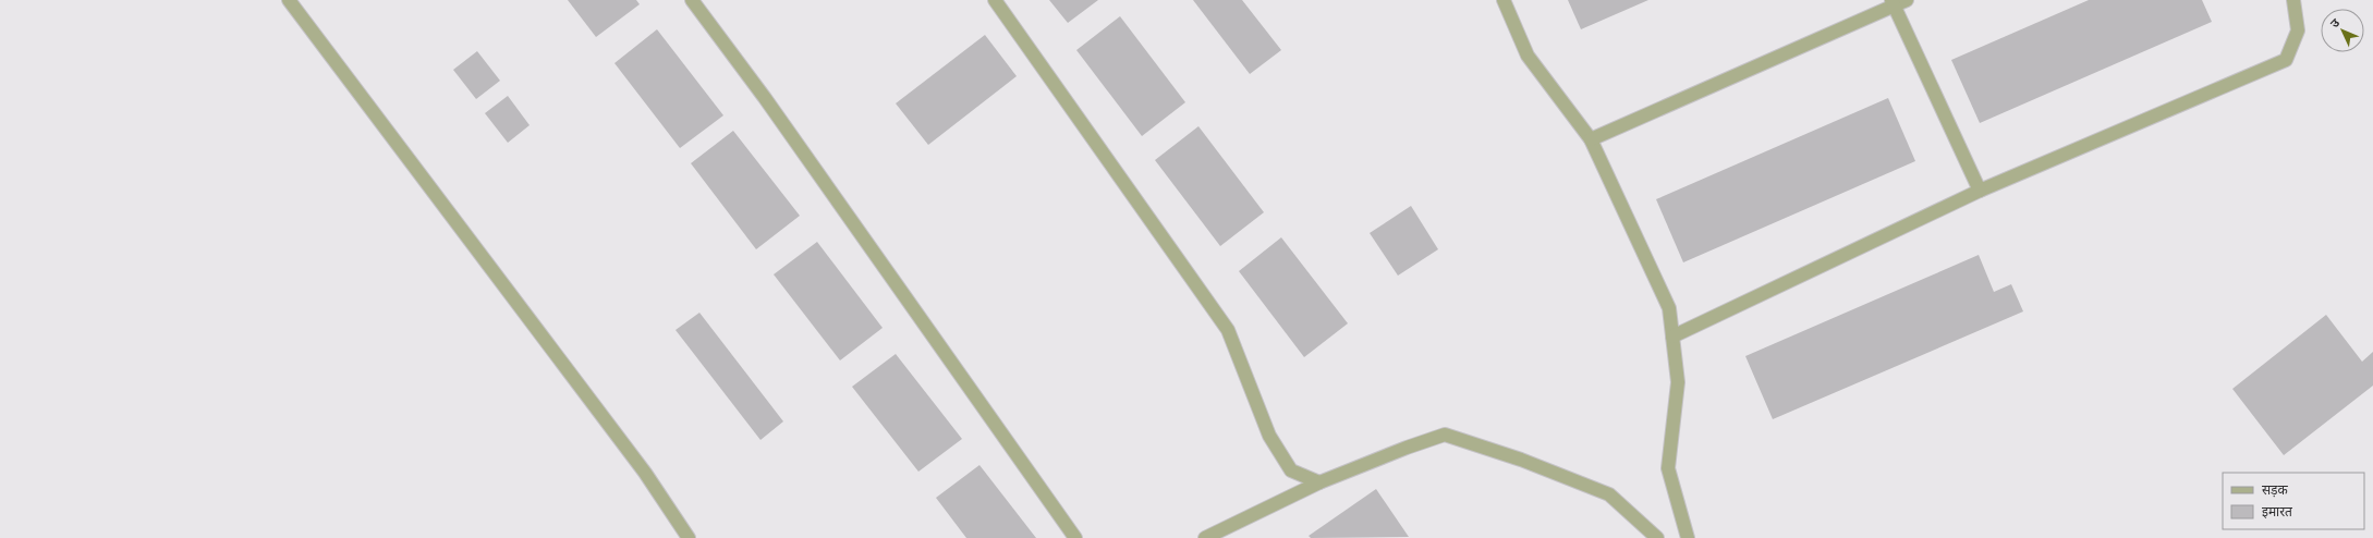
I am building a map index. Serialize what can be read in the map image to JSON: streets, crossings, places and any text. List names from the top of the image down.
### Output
{
  "legend": ["सड़क", "इमारत"],
  "north": "top left"
}
